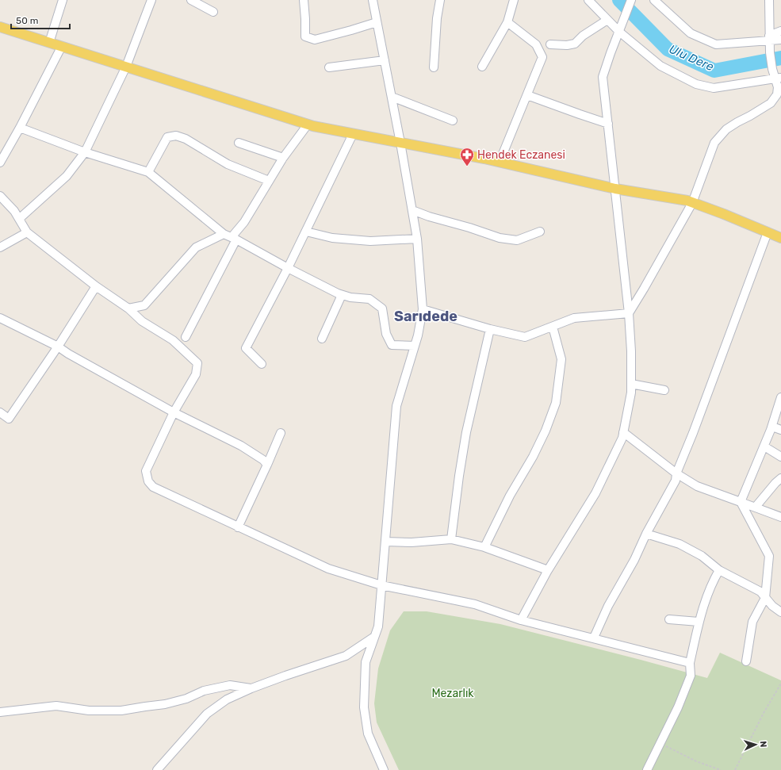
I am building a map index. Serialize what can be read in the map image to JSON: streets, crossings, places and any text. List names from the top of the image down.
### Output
{
  "districts": ["Sarıdede"],
  "water": ["Ulu Dere"],
  "parks": ["Mezarlık"],
  "places": {
    "pharmacy": ["Hendek Eczanesi"]
  },
  "scale_bar": "50 m",
  "north": "right"
}
